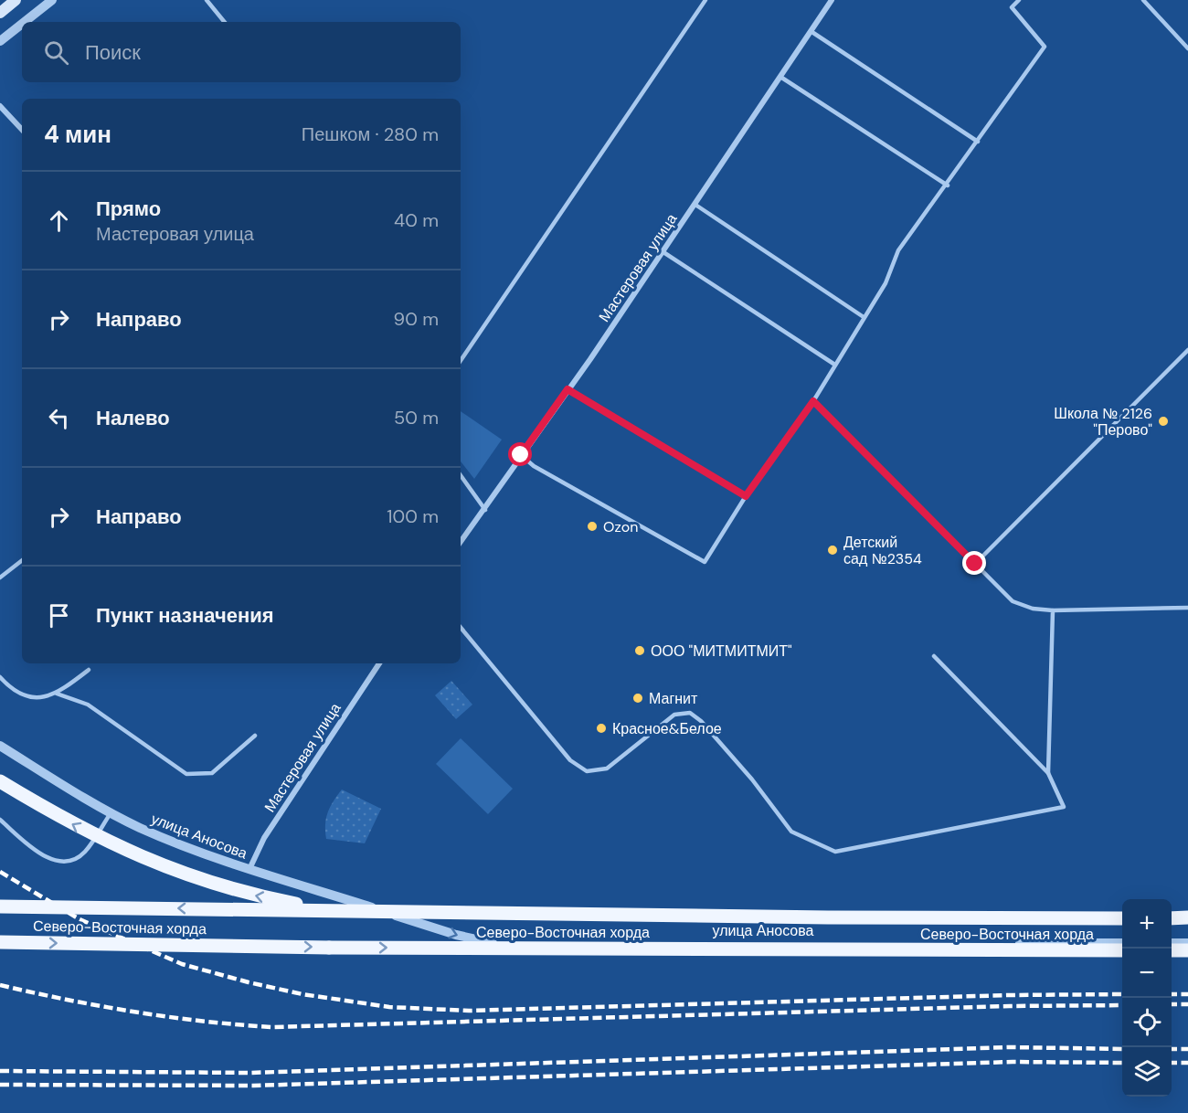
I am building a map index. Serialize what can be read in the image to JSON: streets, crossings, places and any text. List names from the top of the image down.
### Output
{
  "streets": {
    "main road": ["Северо-Восточная хорда"],
    "street": ["Мастеровая улица", "улица Аносова"]
  },
  "crossings": [
    ["Мастеровая улица", "улица Аносова"]
  ],
  "places": [
    "Школа № 2126 \"Перово\"",
    "Ozon",
    "Детский сад №2354",
    "ООО \"МИТМИТМИТ\"",
    "Магнит",
    "Красное&Белое"
  ],
  "page": {
    "search": "Поиск",
    "heading": ["4 мин", "Пешком · 280 m"],
    "list": [
      ["Прямо", "Мастеровая улица", "40 m"],
      ["Направо", "90 m"],
      ["Налево", "50 m"],
      ["Направо", "100 m"],
      "Пункт назначения"
    ],
    "map_buttons": ["+", "−"]
  }
}
